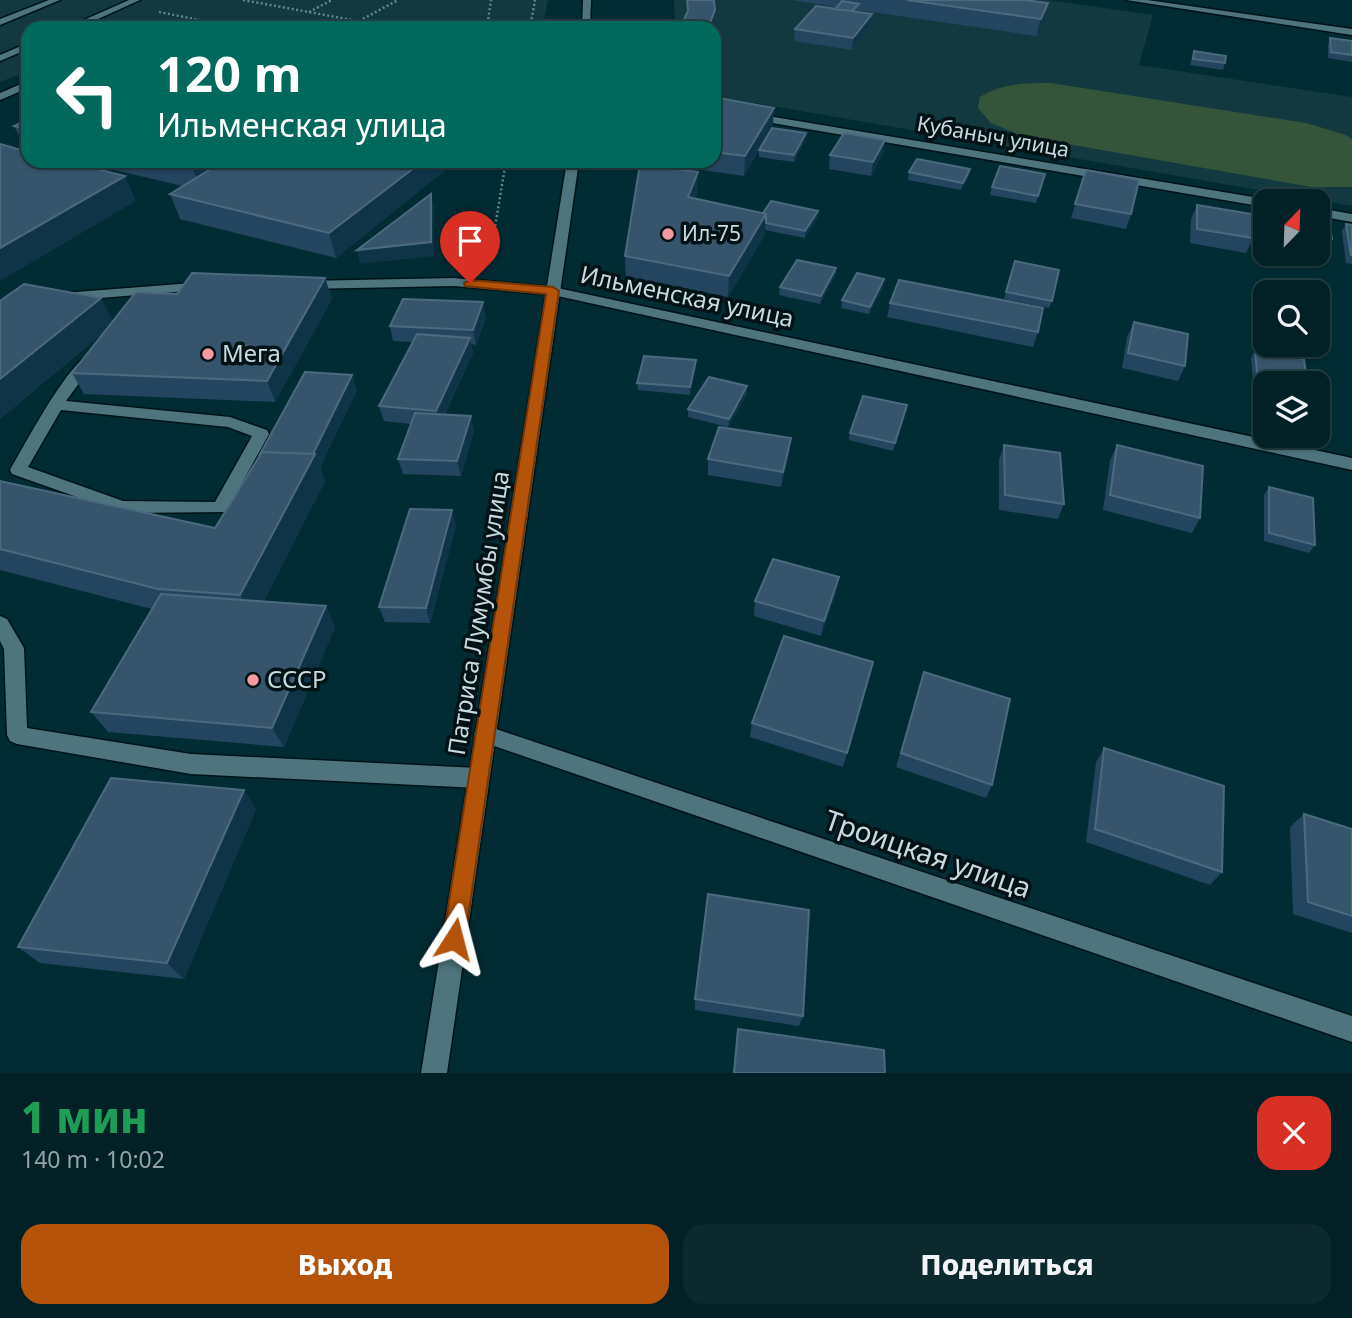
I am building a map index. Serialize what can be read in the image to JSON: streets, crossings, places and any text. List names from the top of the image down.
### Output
{
  "streets": {
    "street": [
      "Кубаныч улица",
      "Ильменская улица",
      "Патриса Лумумбы улица",
      "Троицкая улица"
    ]
  },
  "crossings": [
    ["Ильменская улица", "Патриса Лумумбы улица"],
    ["Патриса Лумумбы улица", "Троицкая улица"]
  ],
  "places": ["Ил-75", "Мега", "СССР"],
  "north": "top right",
  "page": {
    "turn": ["120 m", "Ильменская улица"],
    "heading": ["1 мин", "140 m · 10:02"],
    "buttons": ["Выход", "Поделиться"]
  }
}
